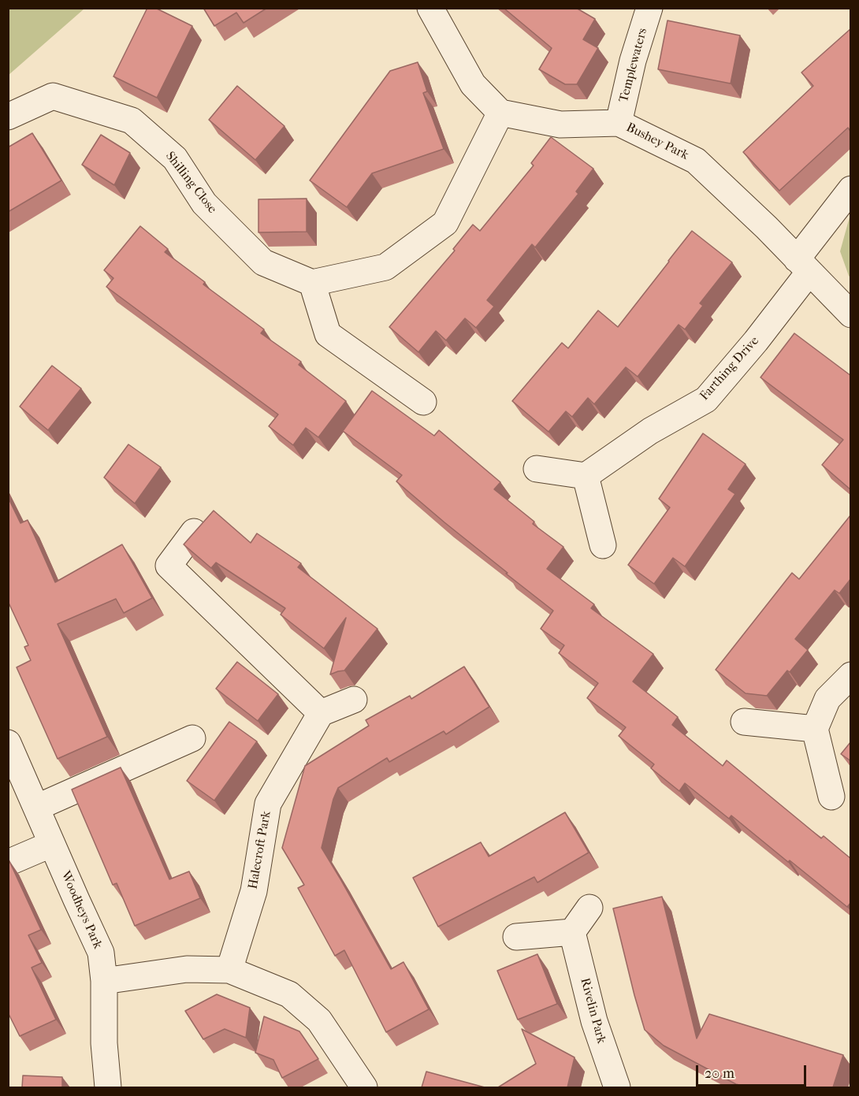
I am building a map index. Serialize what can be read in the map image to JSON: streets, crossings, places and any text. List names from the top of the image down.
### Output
{
  "streets": {
    "street": [
      "Templewaters",
      "Bushey Park",
      "Shilling Close",
      "Farthing Drive",
      "Halecroft Park",
      "Woodheys Park",
      "Rivelin Park"
    ]
  },
  "crossings": [
    ["Templewaters", "Bushey Park"],
    ["Bushey Park", "Farthing Drive"]
  ],
  "scale_bar": "20 m"
}
